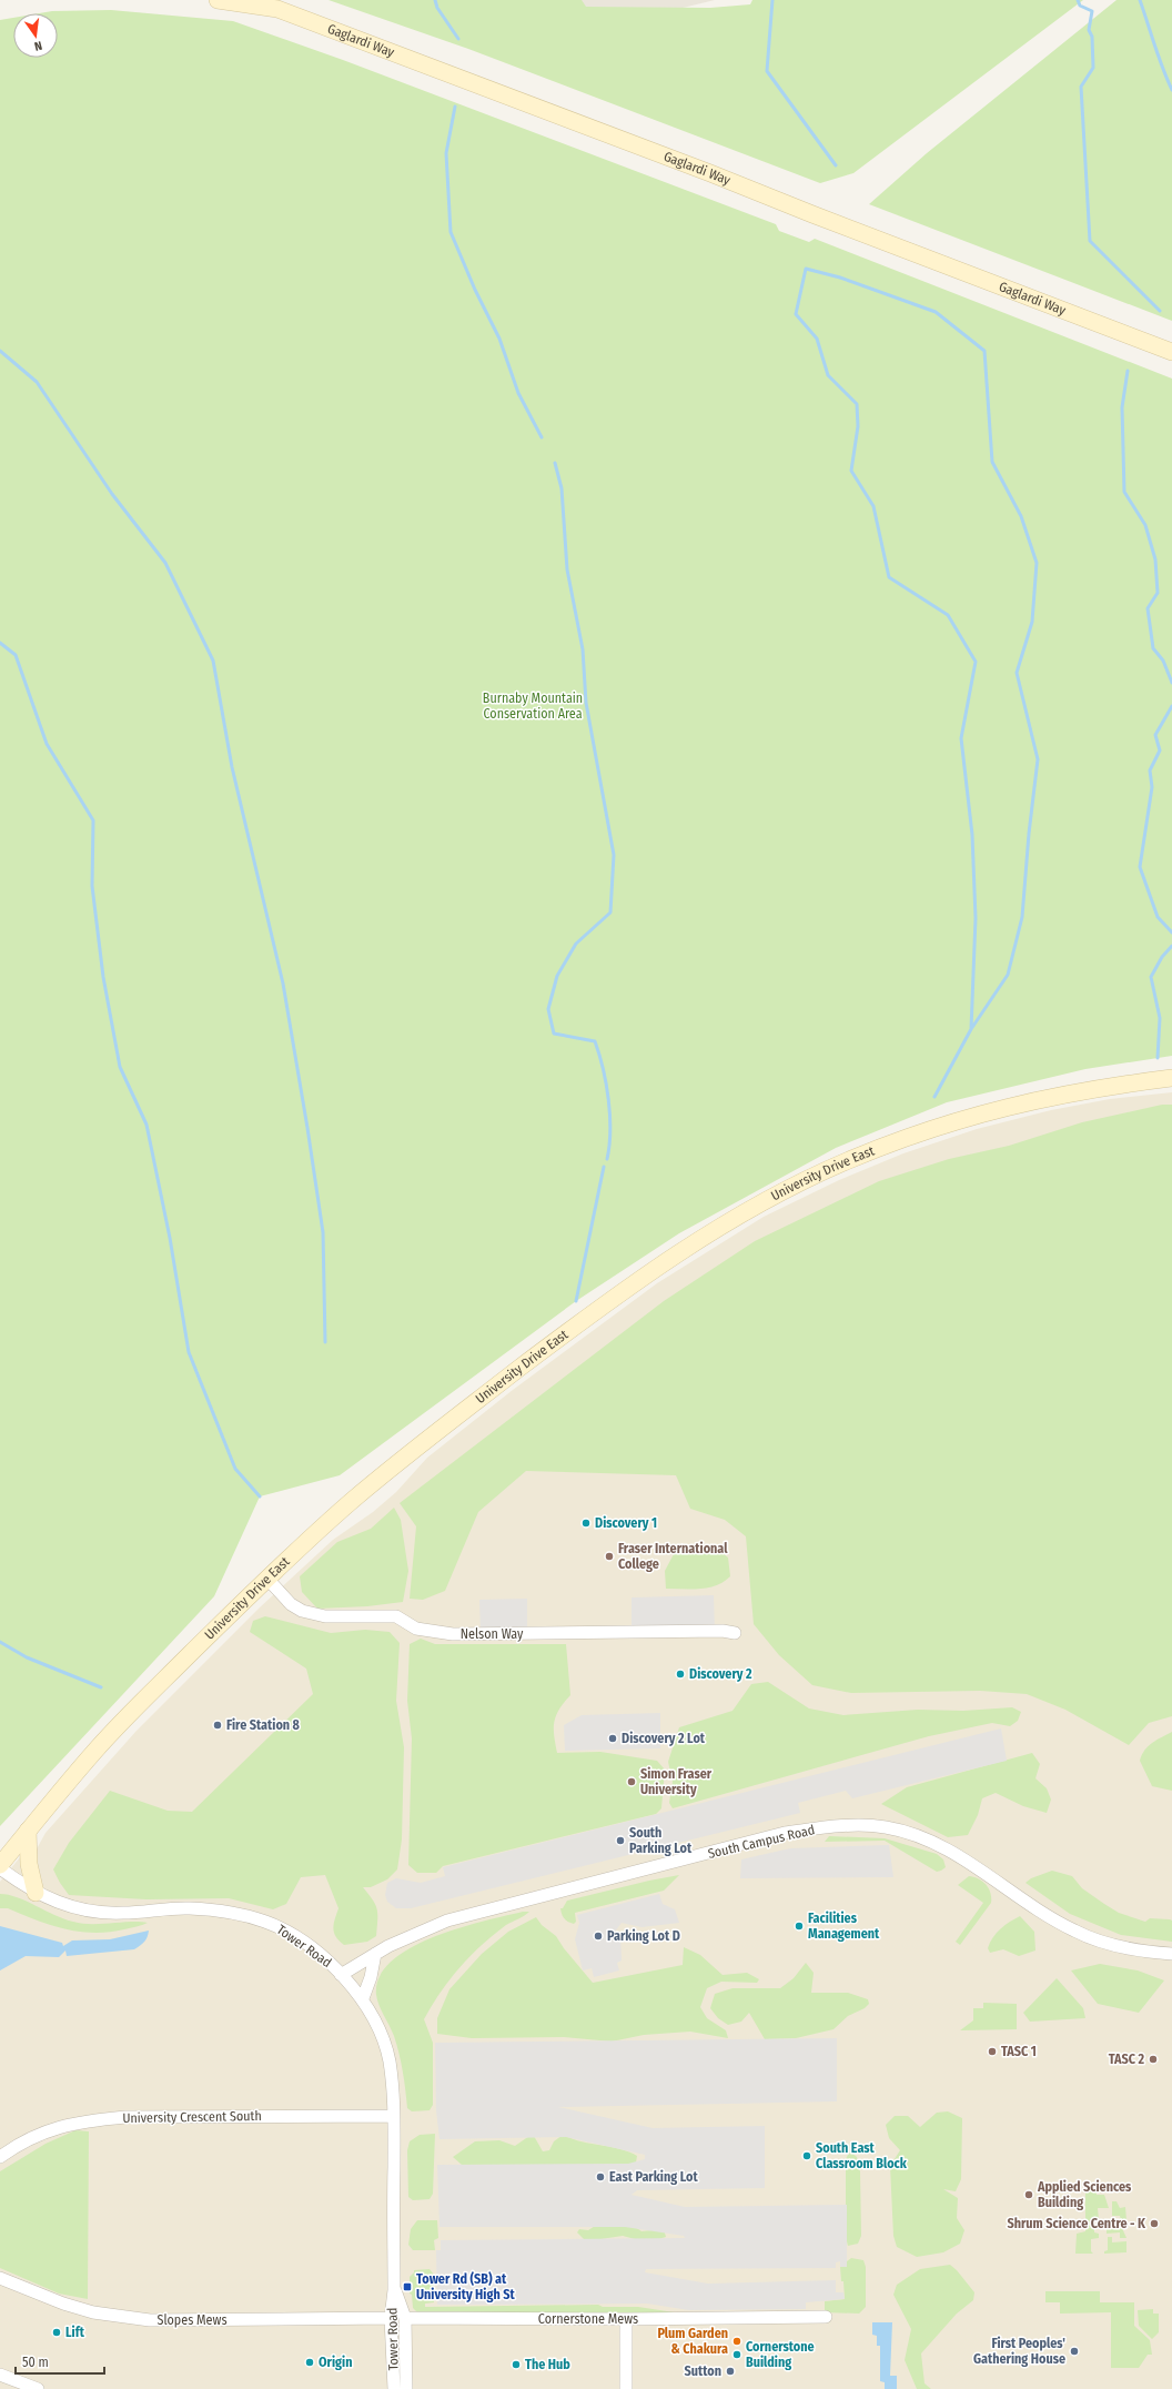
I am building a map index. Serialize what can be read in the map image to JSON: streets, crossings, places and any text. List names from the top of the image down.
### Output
{
  "streets": {
    "street": [
      "Gaglardi Way",
      "University Drive East",
      "Nelson Way",
      "South Campus Road",
      "Tower Road",
      "University Crescent South",
      "Cornerstone Mews",
      "Slopes Mews"
    ]
  },
  "crossings": [
    ["University Drive East", "Nelson Way"],
    ["South Campus Road", "Tower Road"],
    ["Tower Road", "University Crescent South"],
    ["Tower Road", "Cornerstone Mews"],
    ["Tower Road", "Slopes Mews"]
  ],
  "parks": ["Burnaby Mountain Conservation Area"],
  "places": {
    "other": [
      "Discovery 1",
      "Fraser International College",
      "Discovery 2",
      "Fire Station 8",
      "Discovery 2 Lot",
      "Simon Fraser University",
      "South Parking Lot",
      "Facilities Management",
      "Parking Lot D",
      "TASC 1",
      "TASC 2",
      "South East Classroom Block",
      "East Parking Lot",
      "Applied Sciences Building",
      "Shrum Science Centre - K",
      "Lift",
      "Plum Garden & Chakura",
      "First Peoples' Gathering House",
      "Cornerstone Building",
      "Origin",
      "The Hub",
      "Sutton"
    ],
    "transit": ["Tower Rd (SB) at University High St"]
  },
  "scale_bar": "50 m",
  "north": "bottom"
}
